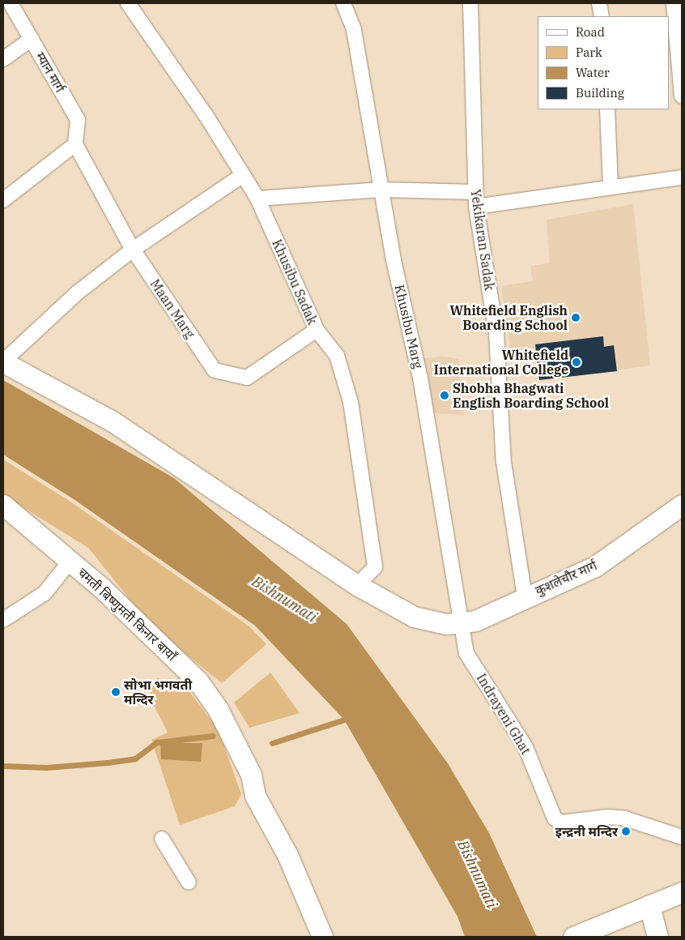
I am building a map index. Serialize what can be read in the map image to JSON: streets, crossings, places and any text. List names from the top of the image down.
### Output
{
  "streets": {
    "main road": ["कुशलेचौर मार्ग", "चमती बिष्णुमती किनार बायाँ"],
    "street": [
      "म्यान मार्ग",
      "Yekikaran Sadak",
      "Khusibu Sadak",
      "Maan Marg",
      "Khusibu Marg",
      "Indrayeni Ghat"
    ]
  },
  "crossings": [
    ["म्यान मार्ग", "Maan Marg"],
    ["Yekikaran Sadak", "कुशलेचौर मार्ग"],
    ["Khusibu Sadak", "Maan Marg"],
    ["Khusibu Sadak", "कुशलेचौर मार्ग"],
    ["Khusibu Marg", "कुशलेचौर मार्ग"],
    ["Khusibu Marg", "Indrayeni Ghat"],
    ["कुशलेचौर मार्ग", "Indrayeni Ghat"]
  ],
  "water": ["Bishnumati"],
  "places": [
    "Whitefield English Boarding School",
    "Whitefield International College",
    "Shobha Bhagwati English Boarding School",
    "सोभा भगवती मन्दिर",
    "इन्द्रनी मन्दिर"
  ],
  "legend": [
    "Road",
    "Park",
    "Water",
    "Building"
  ]
}
